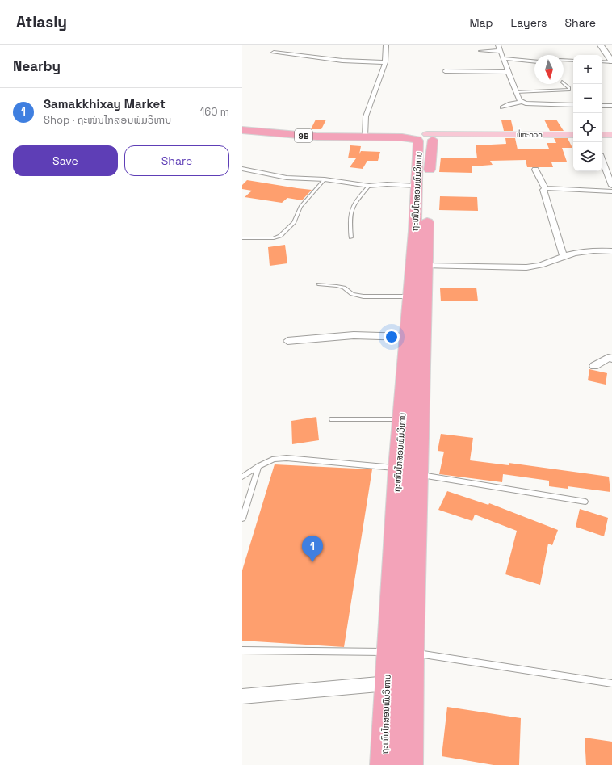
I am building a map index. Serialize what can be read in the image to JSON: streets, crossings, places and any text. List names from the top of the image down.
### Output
{
  "streets": {
    "highway": ["9B", "ຖະໜົນໄກສອນພົມວິຫານ"],
    "main road": ["ພໍ່ກະດວດ"]
  },
  "crossings": [
    ["ພໍ່ກະດວດ", "9B"],
    ["ພໍ່ກະດວດ", "ຖະໜົນໄກສອນພົມວິຫານ"],
    ["9B", "ຖະໜົນໄກສອນພົມວິຫານ"]
  ],
  "north": "bottom",
  "page": {
    "header": "Atlasly",
    "nav": ["Map", "Layers", "Share"],
    "heading": "Nearby",
    "map_buttons": ["+", "−"],
    "list": [
      {
        "mark": "1",
        "name": "Samakkhixay Market",
        "note": "Shop · ຖະໜົນໄກສອນພົມວິຫານ",
        "value": "160 m"
      }
    ],
    "buttons": ["Save", "Share"],
    "pins": "1"
  }
}
